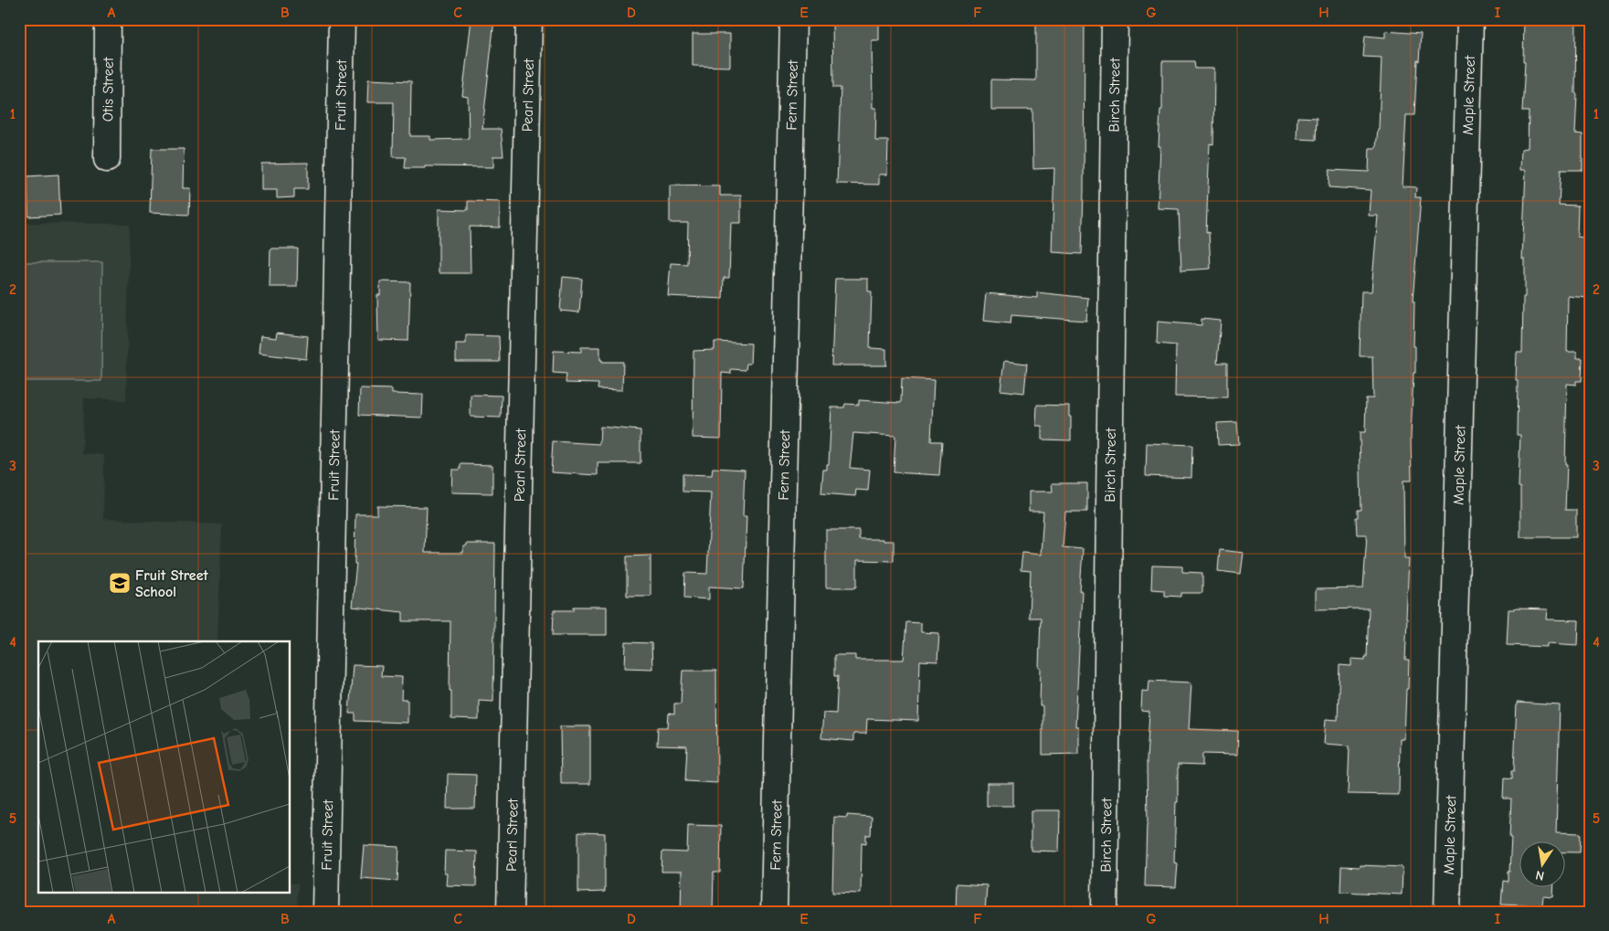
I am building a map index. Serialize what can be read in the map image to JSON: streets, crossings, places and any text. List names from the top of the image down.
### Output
{
  "streets": {
    "street": [
      "Otis Street",
      "Fruit Street",
      "Pearl Street",
      "Fern Street",
      "Birch Street",
      "Maple Street"
    ]
  },
  "places": {
    "school or university": ["Fruit Street School"]
  },
  "north": "bottom",
  "grid": {
    "columns": [
      "A",
      "B",
      "C",
      "D",
      "E",
      "F",
      "G",
      "H",
      "I"
    ],
    "rows": [
      "1",
      "2",
      "3",
      "4",
      "5"
    ]
  }
}
